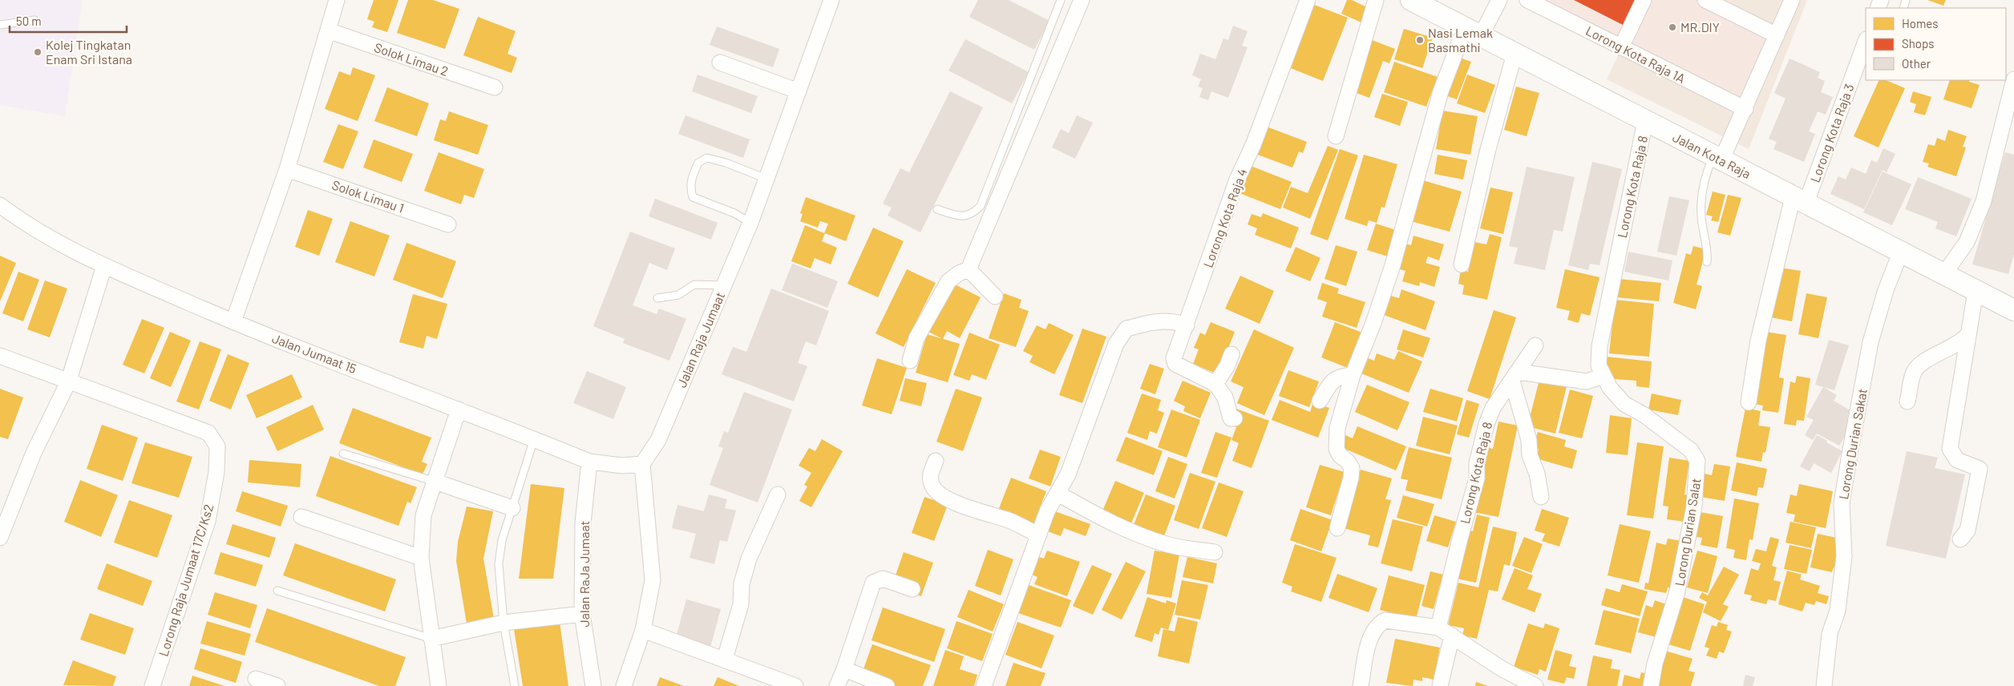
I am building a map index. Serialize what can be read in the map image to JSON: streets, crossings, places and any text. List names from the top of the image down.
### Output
{
  "streets": {
    "main road": ["Jalan Kota Raja"],
    "street": [
      "Lorong Kota Raja 1A",
      "Solok Limau 2",
      "Lorong Kota Raja 3",
      "Lorong Kota Raja 8",
      "Solok Limau 1",
      "Lorong Kota Raja 4",
      "Jalan Raja Jumaat",
      "Jalan Jumaat 15",
      "Lorong Durian Sakat",
      "Lorong Durian Salat",
      "Jalan RaJa Jumaat",
      "Lorong Raja Jumaat 17C/Ks2"
    ]
  },
  "crossings": [
    ["Lorong Kota Raja 3", "Jalan Kota Raja"],
    ["Jalan Kota Raja", "Lorong Kota Raja 8"],
    ["Jalan Kota Raja", "Lorong Durian Sakat"],
    ["Lorong Kota Raja 8", "Lorong Durian Salat"],
    ["Jalan Raja Jumaat", "Jalan Jumaat 15"],
    ["Jalan Jumaat 15", "Jalan RaJa Jumaat"]
  ],
  "places": ["MR.DIY", "Nasi Lemak Basmathi", "Kolej Tingkatan Enam Sri Istana"],
  "legend": ["Homes", "Shops", "Other"],
  "scale_bar": "50 m"
}
